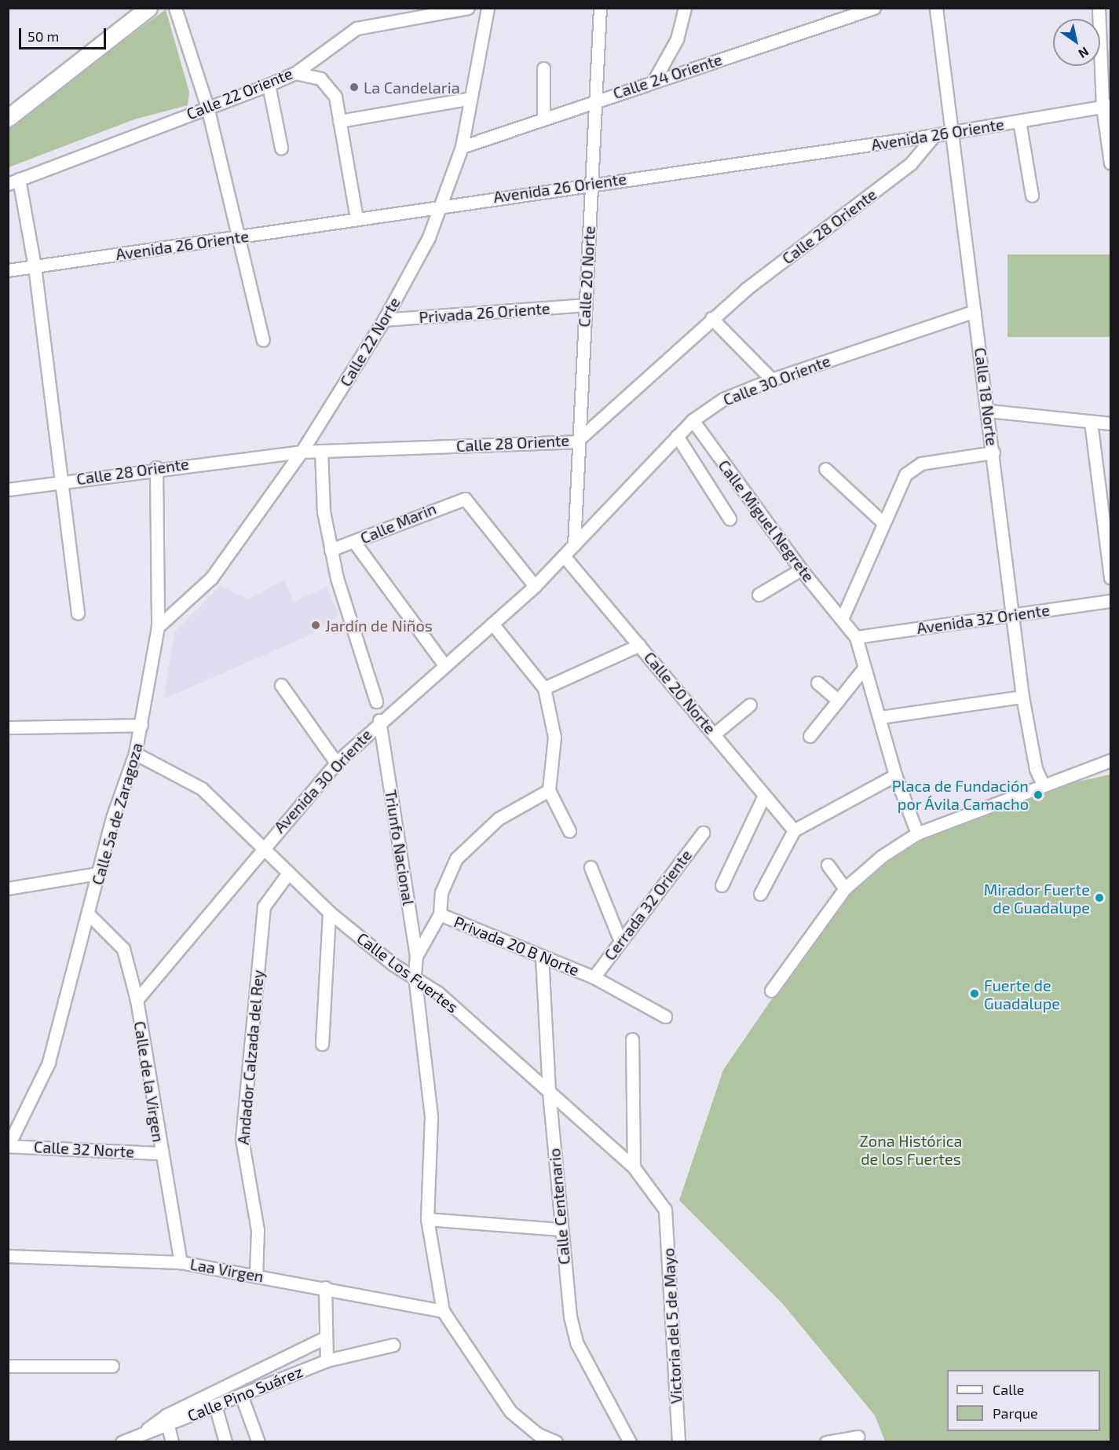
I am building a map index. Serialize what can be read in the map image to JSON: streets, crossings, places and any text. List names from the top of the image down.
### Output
{
  "streets": {
    "street": [
      "Calle 24 Oriente",
      "Calle 22 Oriente",
      "Avenida 26 Oriente",
      "Calle 28 Oriente",
      "Calle 20 Norte",
      "Privada 26 Oriente",
      "Calle 22 Norte",
      "Calle 30 Oriente",
      "Calle 18 Norte",
      "Calle Miguel Negrete",
      "Calle Marin",
      "Avenida 32 Oriente",
      "Avenida 30 Oriente",
      "Calle 5a de Zaragoza",
      "Triunfo Nacional",
      "Cerrada 32 Oriente",
      "Privada 20 B Norte",
      "Calle Los Fuertes",
      "Andador Calzada del Rey",
      "Calle de la Virgen",
      "Calle 32 Norte",
      "Calle Centenario",
      "Laa Virgen",
      "Victoria del 5 de Mayo",
      "Calle Pino Suárez"
    ]
  },
  "crossings": [
    ["Calle 24 Oriente", "Calle 20 Norte"],
    ["Calle 24 Oriente", "Calle 22 Norte"],
    ["Avenida 26 Oriente", "Calle 28 Oriente"],
    ["Avenida 26 Oriente", "Calle 20 Norte"],
    ["Avenida 26 Oriente", "Calle 22 Norte"],
    ["Avenida 26 Oriente", "Calle 18 Norte"],
    ["Calle 28 Oriente", "Calle 20 Norte"],
    ["Calle 28 Oriente", "Calle 22 Norte"],
    ["Calle 28 Oriente", "Calle 5a de Zaragoza"],
    ["Calle 20 Norte", "Privada 26 Oriente"],
    ["Calle 20 Norte", "Calle 30 Oriente"],
    ["Privada 26 Oriente", "Calle 22 Norte"],
    ["Calle 22 Norte", "Calle 5a de Zaragoza"],
    ["Calle 30 Oriente", "Calle 18 Norte"],
    ["Calle 30 Oriente", "Calle Miguel Negrete"],
    ["Calle 30 Oriente", "Calle Marin"],
    ["Calle 30 Oriente", "Avenida 30 Oriente"],
    ["Calle 18 Norte", "Avenida 32 Oriente"],
    ["Calle Miguel Negrete", "Avenida 32 Oriente"],
    ["Calle Marin", "Avenida 30 Oriente"],
    ["Avenida 30 Oriente", "Triunfo Nacional"],
    ["Avenida 30 Oriente", "Calle Los Fuertes"],
    ["Avenida 30 Oriente", "Calle de la Virgen"],
    ["Calle 5a de Zaragoza", "Calle Los Fuertes"],
    ["Calle 5a de Zaragoza", "Calle de la Virgen"],
    ["Calle 5a de Zaragoza", "Calle 32 Norte"],
    ["Triunfo Nacional", "Calle Los Fuertes"],
    ["Triunfo Nacional", "Laa Virgen"],
    ["Cerrada 32 Oriente", "Privada 20 B Norte"],
    ["Privada 20 B Norte", "Calle Centenario"],
    ["Calle Los Fuertes", "Andador Calzada del Rey"],
    ["Calle Los Fuertes", "Calle Centenario"],
    ["Calle Los Fuertes", "Victoria del 5 de Mayo"],
    ["Andador Calzada del Rey", "Laa Virgen"],
    ["Calle de la Virgen", "Calle 32 Norte"],
    ["Calle de la Virgen", "Laa Virgen"]
  ],
  "parks": ["Zona Histórica de los Fuertes"],
  "places": [
    "La Candelaria",
    "Jardín de Niños",
    "Placa de Fundación por Ávila Camacho",
    "Mirador Fuerte de Guadalupe",
    "Fuerte de Guadalupe"
  ],
  "legend": ["Calle", "Parque"],
  "scale_bar": "50 m",
  "north": "bottom right"
}
